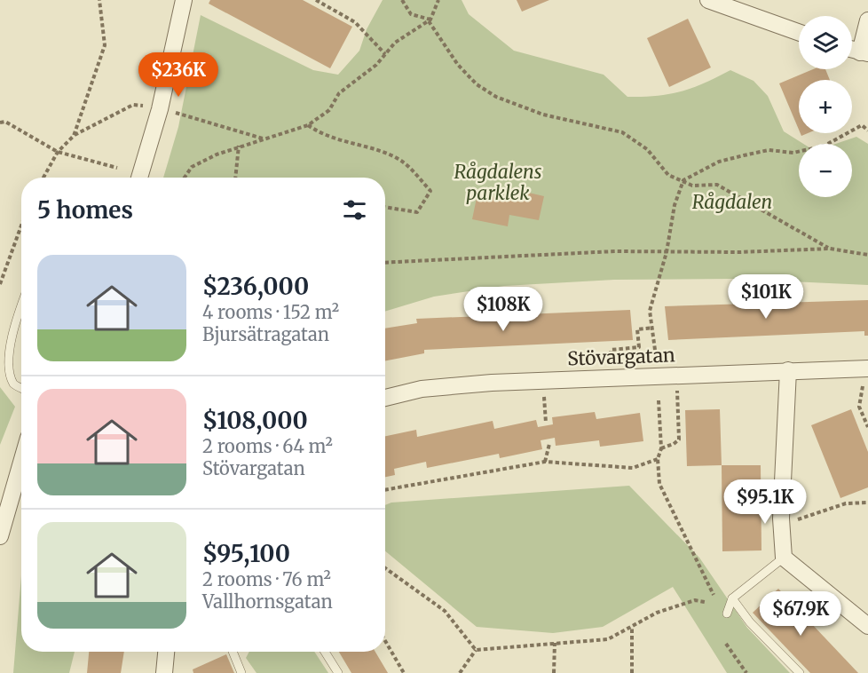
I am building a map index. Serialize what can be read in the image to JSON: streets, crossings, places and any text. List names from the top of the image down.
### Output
{
  "streets": {
    "street": ["Stövargatan"]
  },
  "parks": ["Rågdalens parklek", "Rågdalen"],
  "page": {
    "map_buttons": ["+", "−"],
    "price": [
      "$236K",
      "$101K",
      "$108K",
      "$95.1K",
      "$67.9K"
    ],
    "heading": "5 homes",
    "list": [
      {
        "name": "$236,000",
        "note": "4 rooms · 152 m² · Bjursätragatan"
      },
      {
        "name": "$108,000",
        "note": "2 rooms · 64 m² · Stövargatan"
      },
      {
        "name": "$95,100",
        "note": "2 rooms · 76 m² · Vallhornsgatan"
      }
    ]
  }
}
